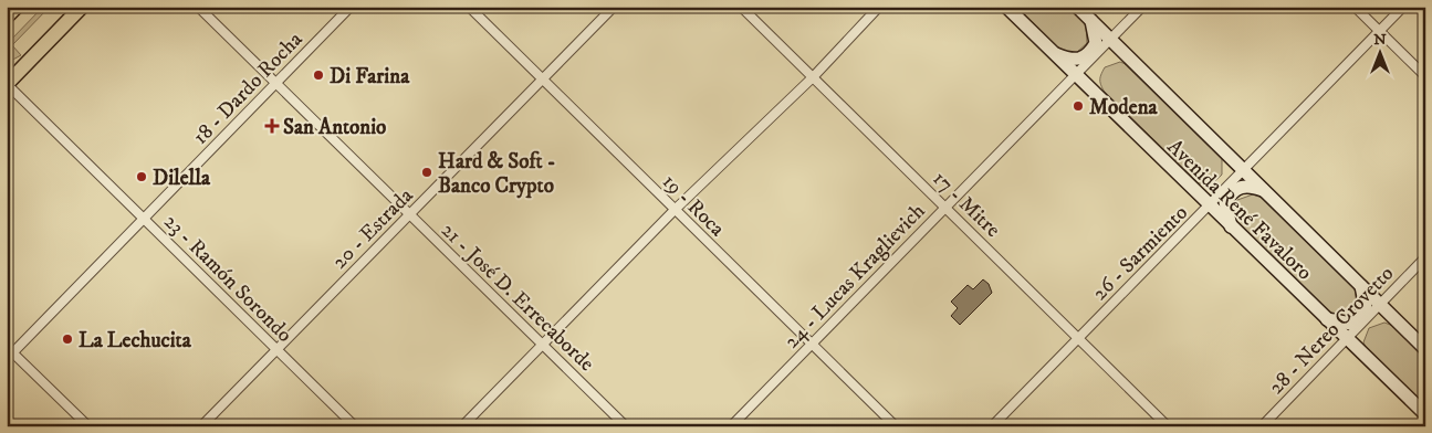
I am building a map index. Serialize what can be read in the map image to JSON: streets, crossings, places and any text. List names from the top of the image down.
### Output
{
  "streets": {
    "main road": ["Avenida René Favaloro"],
    "street": [
      "18 - Dardo Rocha",
      "17 - Mitre",
      "19 - Roca",
      "20 - Estrada",
      "26 - Sarmiento",
      "24 - Lucas Kraglievich",
      "23 - Ramón Sorondo",
      "21 - José D. Errecaborde",
      "28 - Nereo Crovetto"
    ]
  },
  "crossings": [
    ["18 - Dardo Rocha", "23 - Ramón Sorondo"],
    ["18 - Dardo Rocha", "21 - José D. Errecaborde"],
    ["17 - Mitre", "26 - Sarmiento"],
    ["17 - Mitre", "24 - Lucas Kraglievich"],
    ["19 - Roca", "20 - Estrada"],
    ["19 - Roca", "24 - Lucas Kraglievich"],
    ["Avenida René Favaloro", "26 - Sarmiento"],
    ["Avenida René Favaloro", "24 - Lucas Kraglievich"],
    ["Avenida René Favaloro", "28 - Nereo Crovetto"],
    ["20 - Estrada", "23 - Ramón Sorondo"],
    ["20 - Estrada", "21 - José D. Errecaborde"]
  ],
  "places": {
    "other": [
      "Di Farina",
      "Modena",
      "Hard & Soft - Banco Crypto",
      "Dilella",
      "La Lechucita"
    ],
    "health": ["San Antonio"]
  },
  "north": "top"
}
